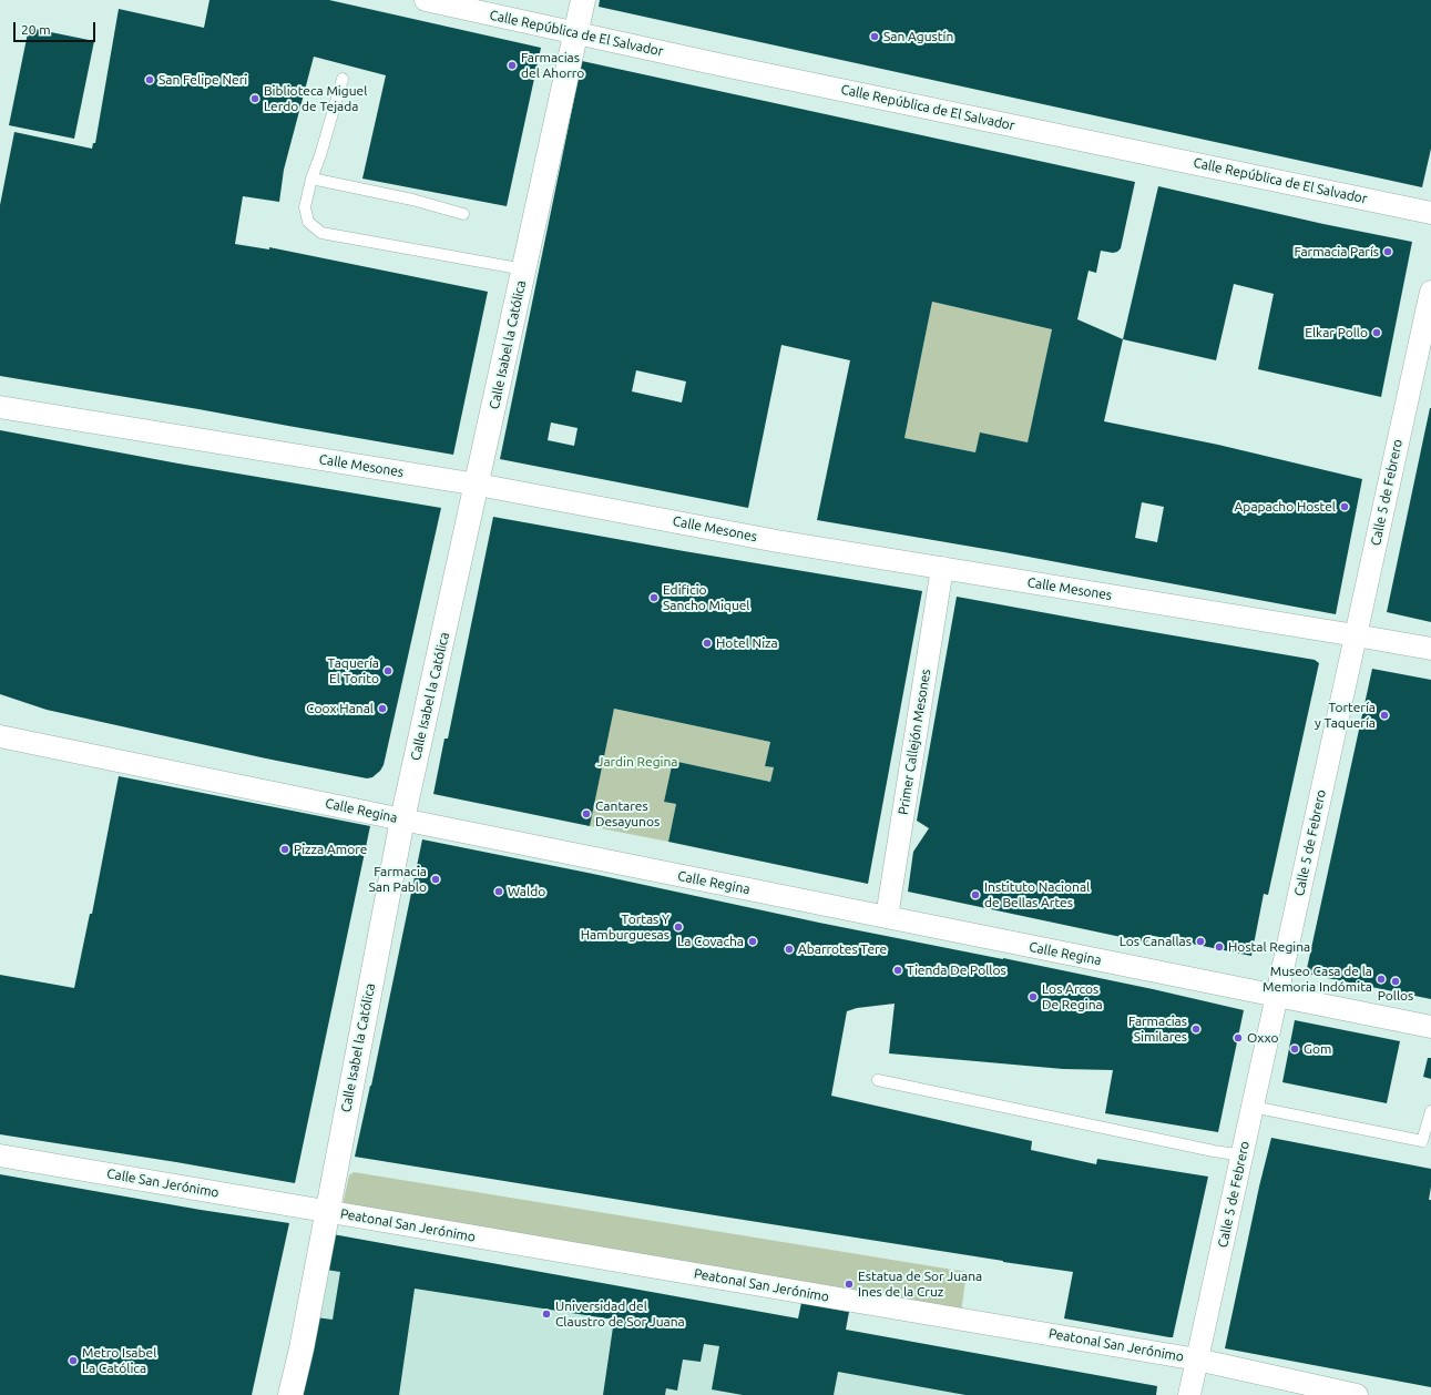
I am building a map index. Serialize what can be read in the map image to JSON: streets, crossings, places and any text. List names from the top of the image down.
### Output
{
  "streets": {
    "street": [
      "Calle República de El Salvador",
      "Calle Isabel la Católica",
      "Calle Mesones",
      "Calle 5 de Febrero",
      "Primer Callejón Mesones",
      "Calle Regina",
      "Calle San Jerónimo",
      "Peatonal San Jerónimo"
    ]
  },
  "crossings": [
    ["Calle República de El Salvador", "Calle Isabel la Católica"],
    ["Calle Isabel la Católica", "Calle Mesones"],
    ["Calle Isabel la Católica", "Calle Regina"],
    ["Calle Isabel la Católica", "Calle San Jerónimo"],
    ["Calle Isabel la Católica", "Peatonal San Jerónimo"],
    ["Calle Mesones", "Calle 5 de Febrero"],
    ["Calle Mesones", "Primer Callejón Mesones"],
    ["Calle 5 de Febrero", "Calle Regina"],
    ["Calle 5 de Febrero", "Peatonal San Jerónimo"],
    ["Primer Callejón Mesones", "Calle Regina"],
    ["Calle San Jerónimo", "Peatonal San Jerónimo"]
  ],
  "parks": ["Jardin Regina"],
  "places": [
    "San Agustín",
    "Farmacias del Ahorro",
    "San Felipe Neri",
    "Biblioteca Miguel Lerdo de Tejada",
    "Farmacia París",
    "Elkar Pollo",
    "Apapacho Hostel",
    "Edificio Sancho Miquel",
    "Hotel Niza",
    "Taquería El Torito",
    "Coox Hanal",
    "Tortería y Taquería",
    "Cantares Desayunos",
    "Pizza Amore",
    "Farmacia San Pablo",
    "Waldo",
    "Instituto Nacional de Bellas Artes",
    "Tortas Y Hamburguesas",
    "La Covacha",
    "Los Canallas",
    "Hostal Regina",
    "Abarrotes Tere",
    "Tienda De Pollos",
    "Museo Casa de la Memoria Indómita",
    "Pollos",
    "Los Arcos De Regina",
    "Farmacias Similares",
    "Oxxo",
    "Gom",
    "Estatua de Sor Juana Ines de la Cruz",
    "Universidad del Claustro de Sor Juana",
    "Metro Isabel La Católica"
  ],
  "scale_bar": "20 m"
}
